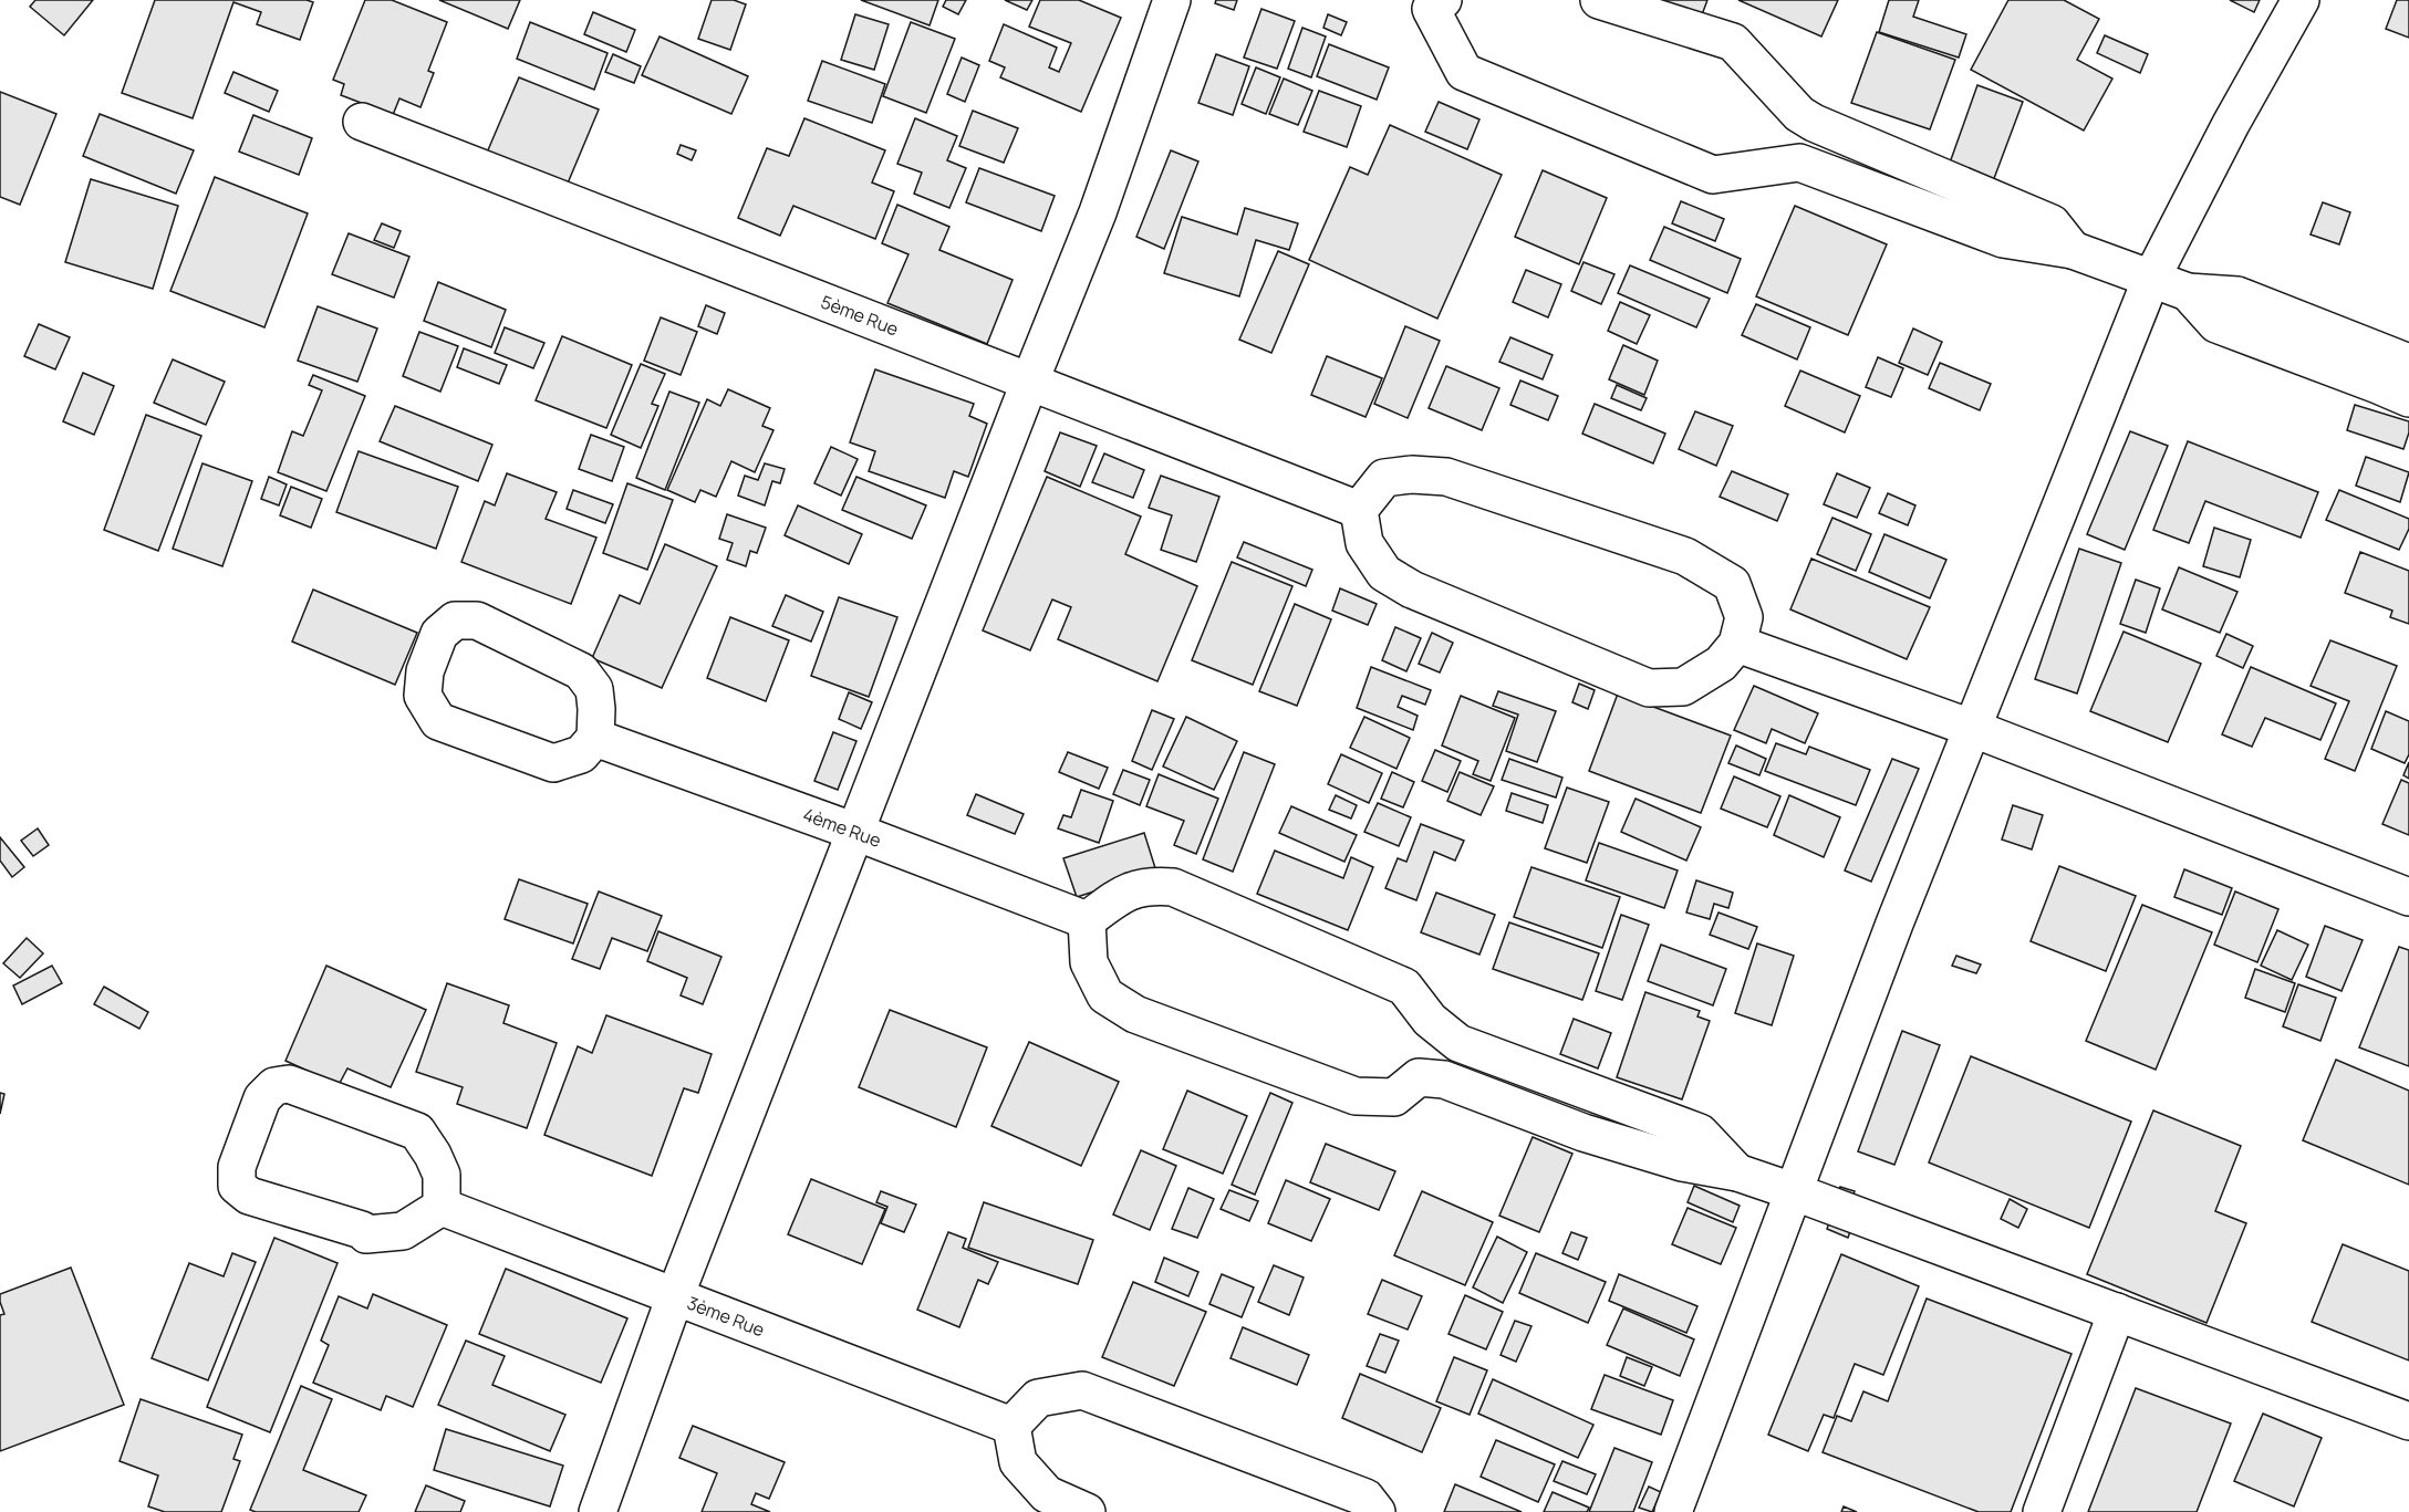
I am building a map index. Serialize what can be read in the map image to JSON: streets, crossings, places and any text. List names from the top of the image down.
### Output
{
  "streets": {
    "street": ["5ème Rue", "4ème Rue", "3ème Rue"]
  }
}
